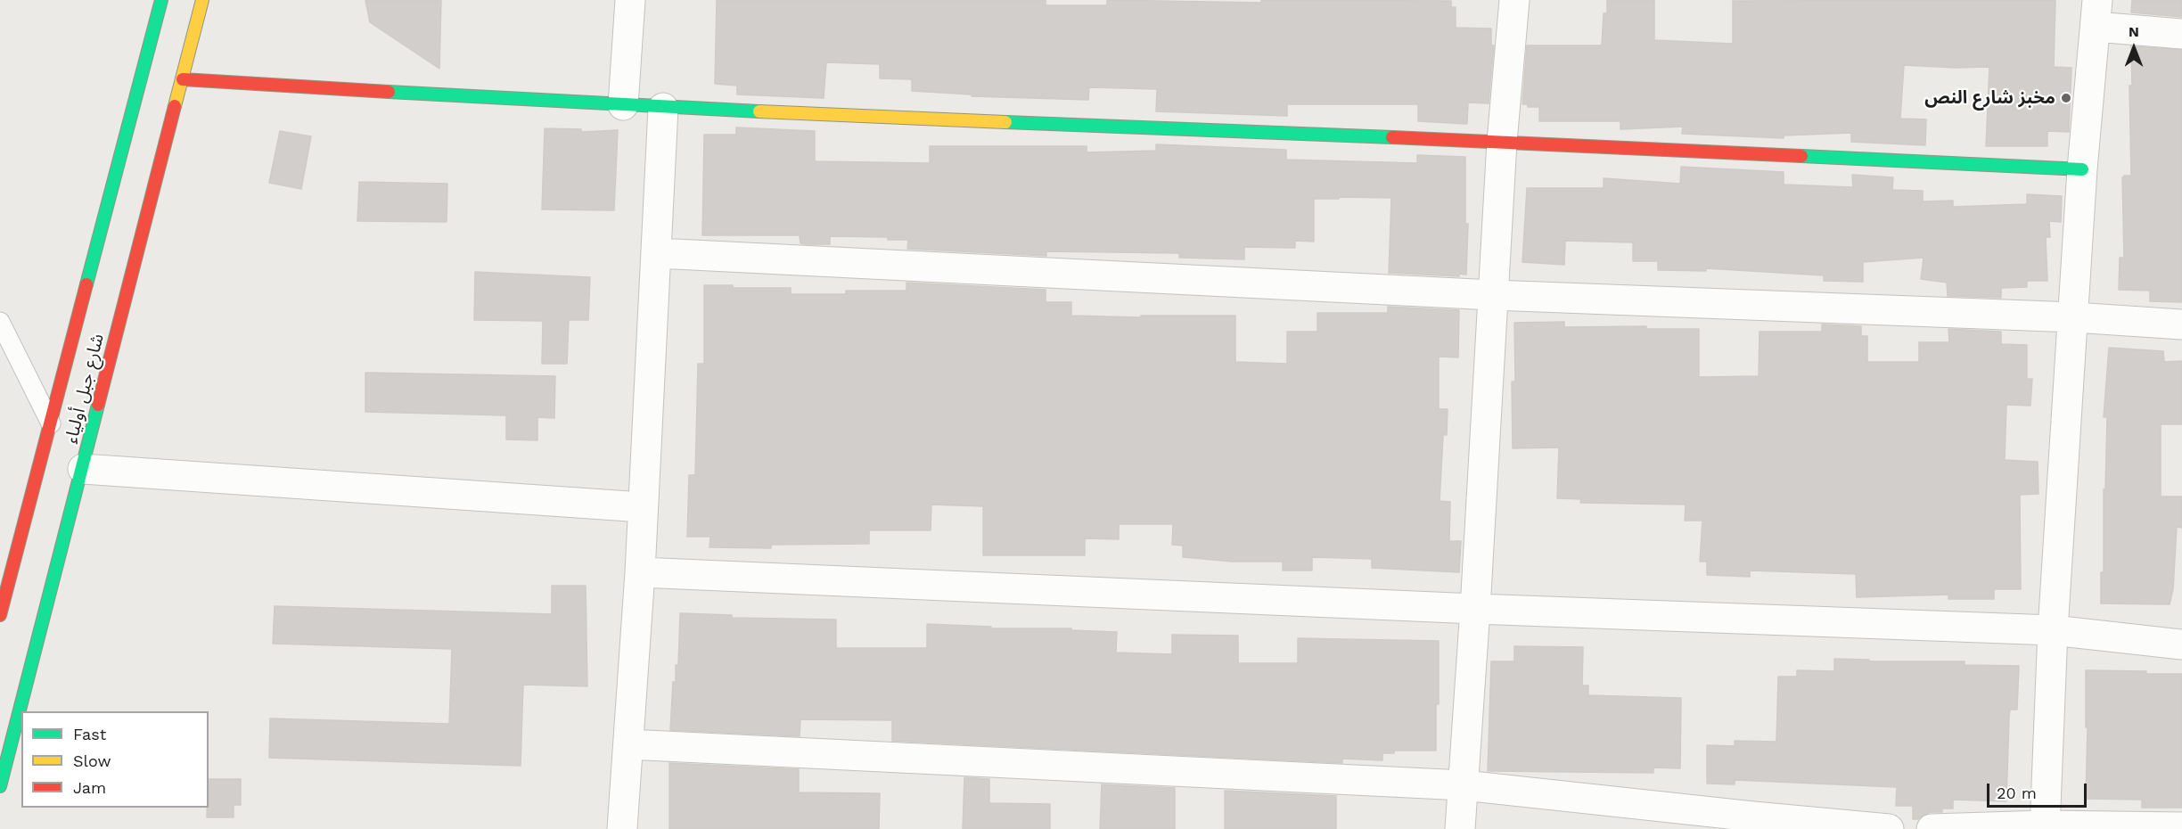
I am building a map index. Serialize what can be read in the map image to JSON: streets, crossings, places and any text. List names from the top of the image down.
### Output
{
  "streets": {
    "street": ["شارع جبل أولياء"]
  },
  "places": ["مخبز شارع النص"],
  "legend": ["Fast", "Slow", "Jam"],
  "scale_bar": "20 m",
  "north": "top"
}
